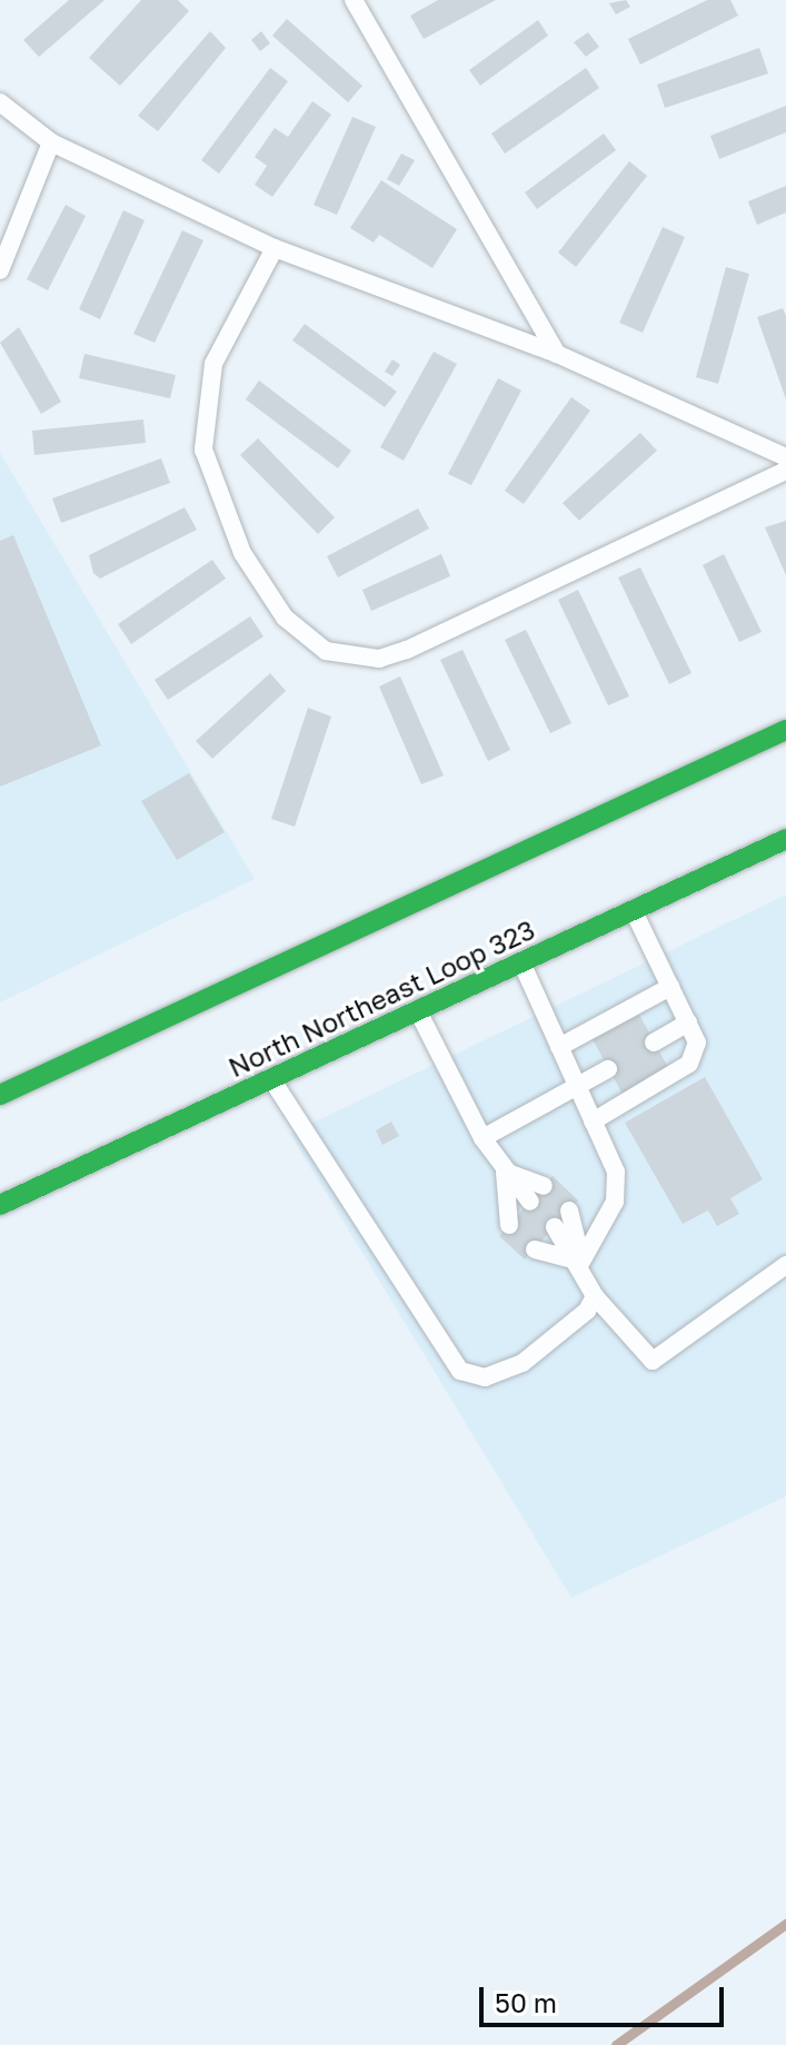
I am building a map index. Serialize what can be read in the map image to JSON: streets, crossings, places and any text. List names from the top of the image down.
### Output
{
  "streets": {
    "highway": ["North Northeast Loop 323"]
  },
  "scale_bar": "50 m"
}
